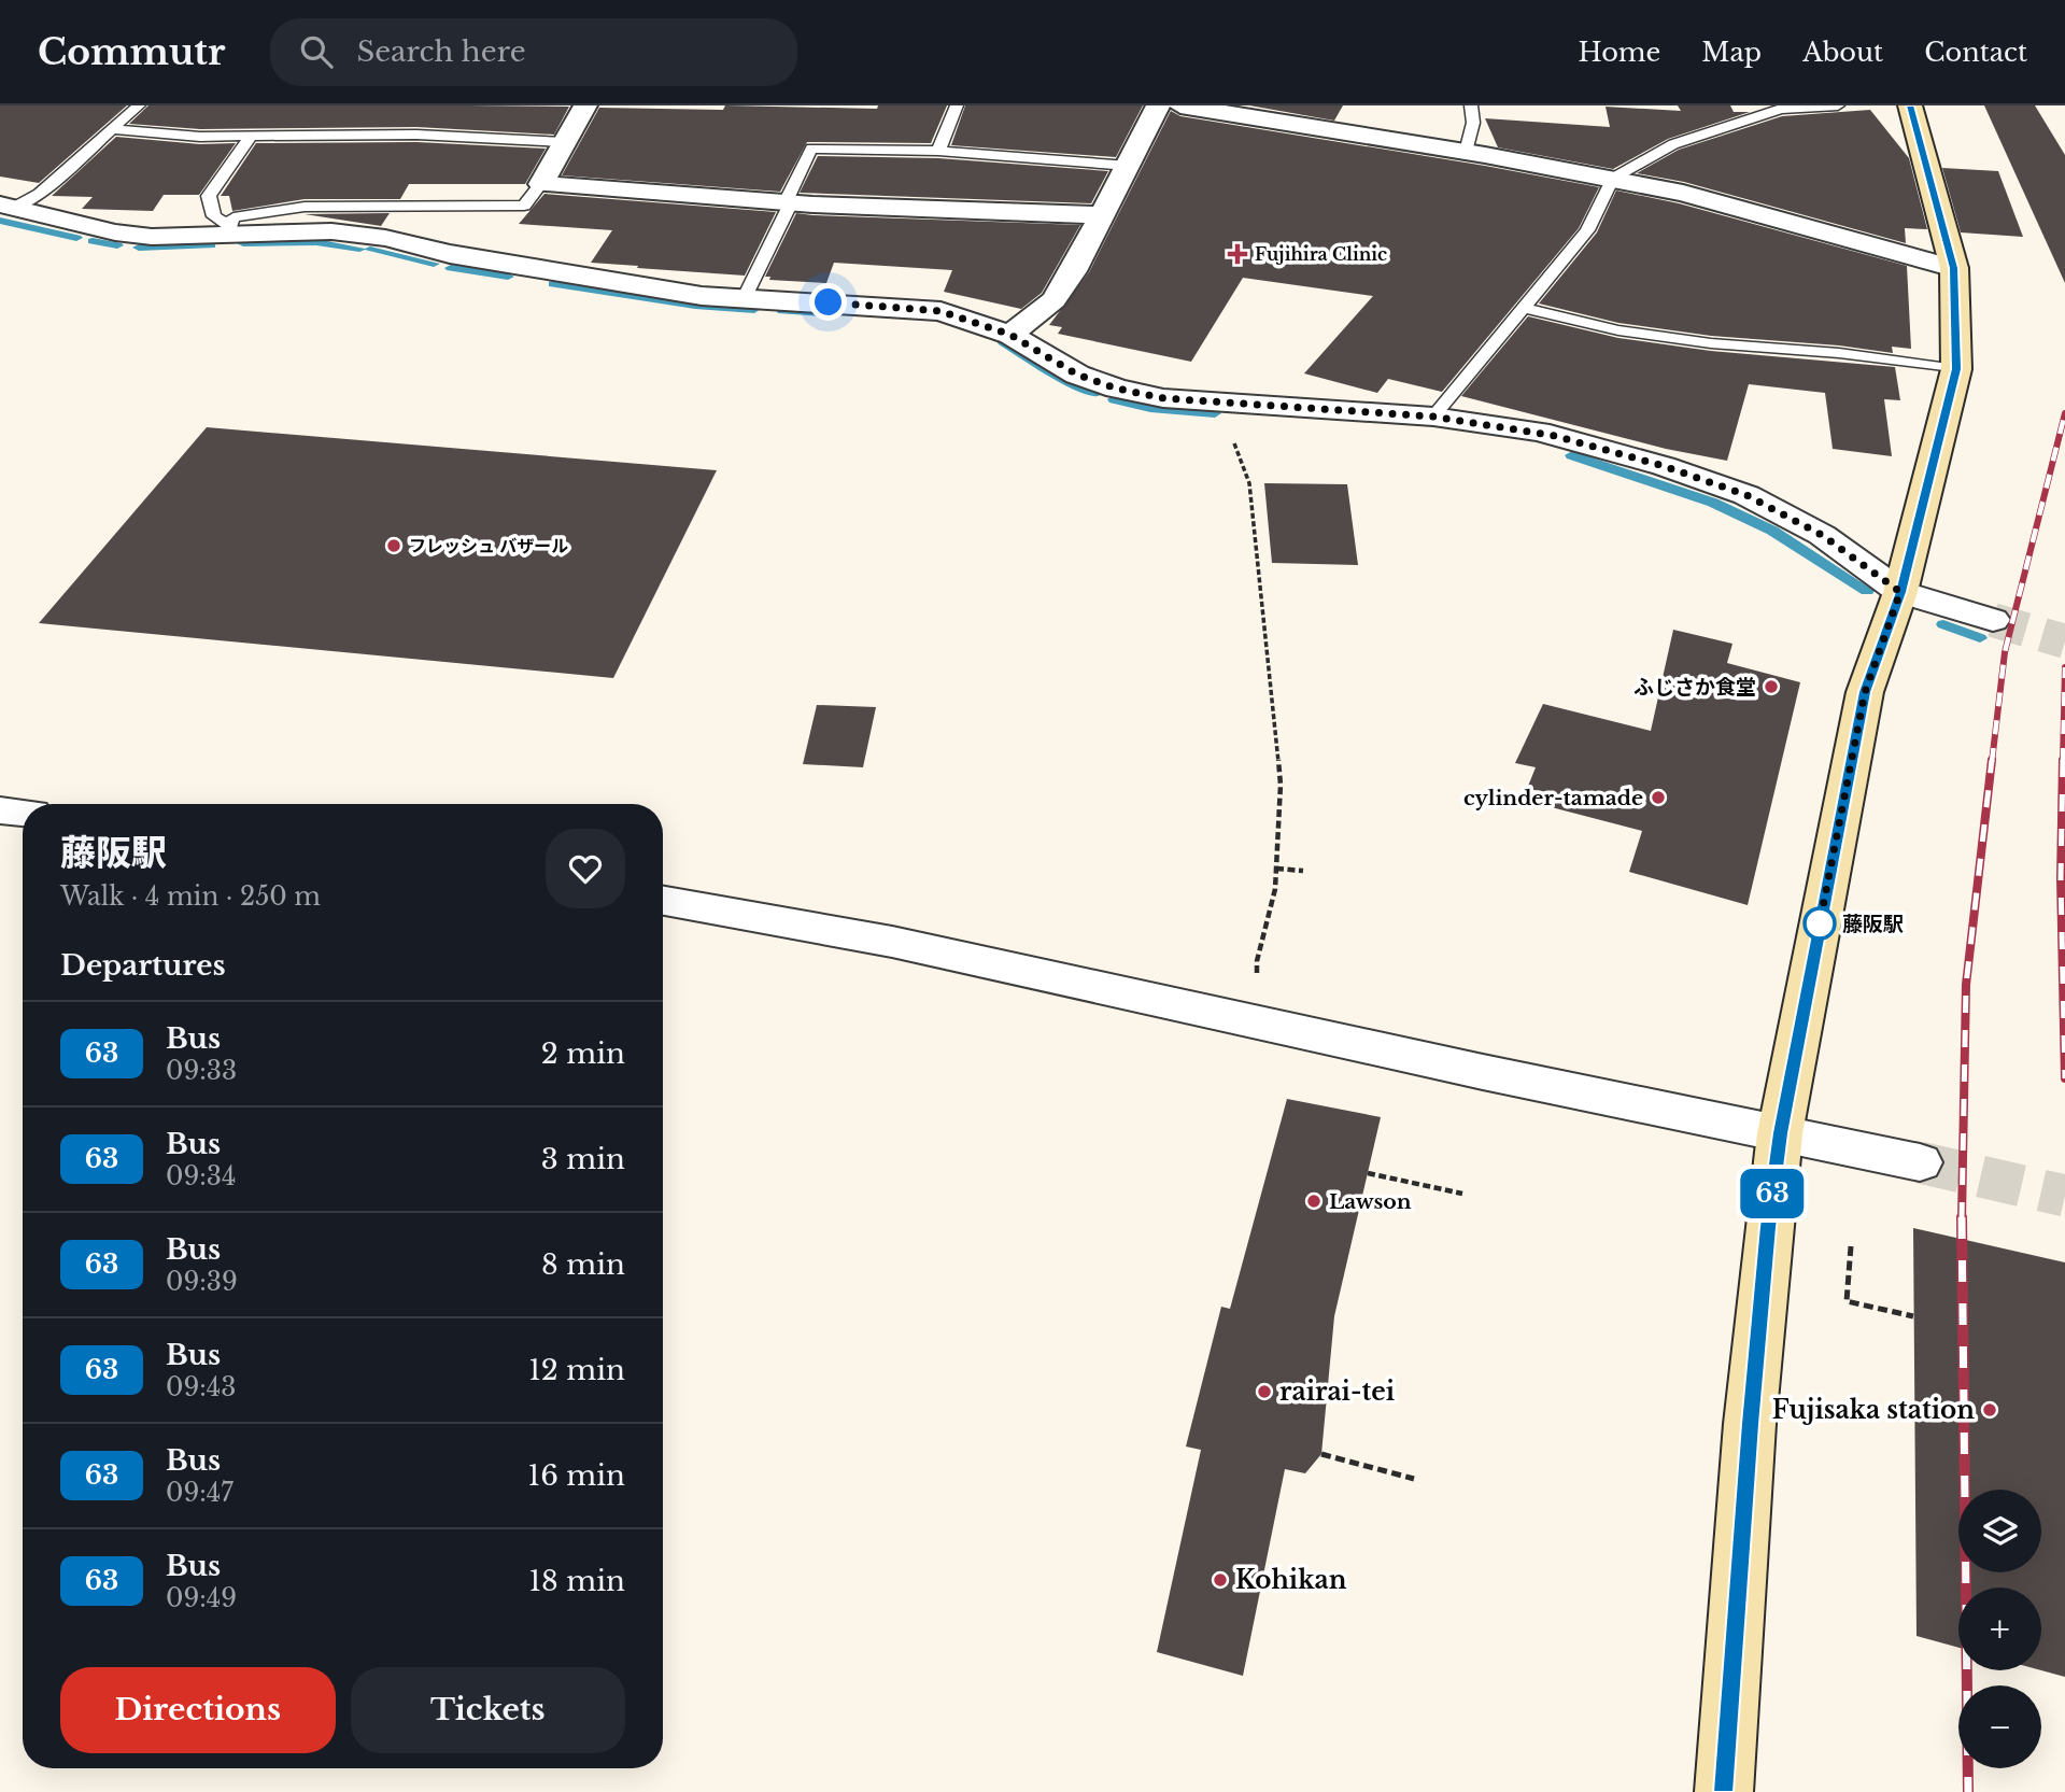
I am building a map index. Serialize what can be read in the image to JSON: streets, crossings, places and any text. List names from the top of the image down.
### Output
{
  "places": {
    "health": ["Fujihira Clinic"],
    "other": [
      "フレッシュ バザール",
      "ふじさか食堂",
      "cylinder-tamade",
      "藤阪駅",
      "Lawson",
      "rairai-tei",
      "Fujisaka station",
      "Kohikan"
    ]
  },
  "lines": ["bus line 63"],
  "page": {
    "header": "Commutr",
    "search": "Search here",
    "nav": [
      "Home",
      "Map",
      "About",
      "Contact"
    ],
    "on_map": "63",
    "heading": [
      ["藤阪駅", "Walk · 4 min · 250 m"],
      "Departures"
    ],
    "list": [
      {
        "mark": "63",
        "name": "Bus",
        "note": "09:33",
        "value": "2 min"
      },
      {
        "mark": "63",
        "name": "Bus",
        "note": "09:34",
        "value": "3 min"
      },
      {
        "mark": "63",
        "name": "Bus",
        "note": "09:39",
        "value": "8 min"
      },
      {
        "mark": "63",
        "name": "Bus",
        "note": "09:43",
        "value": "12 min"
      },
      {
        "mark": "63",
        "name": "Bus",
        "note": "09:47",
        "value": "16 min"
      },
      {
        "mark": "63",
        "name": "Bus",
        "note": "09:49",
        "value": "18 min"
      }
    ],
    "map_buttons": ["+", "−"],
    "buttons": ["Directions", "Tickets"]
  }
}
